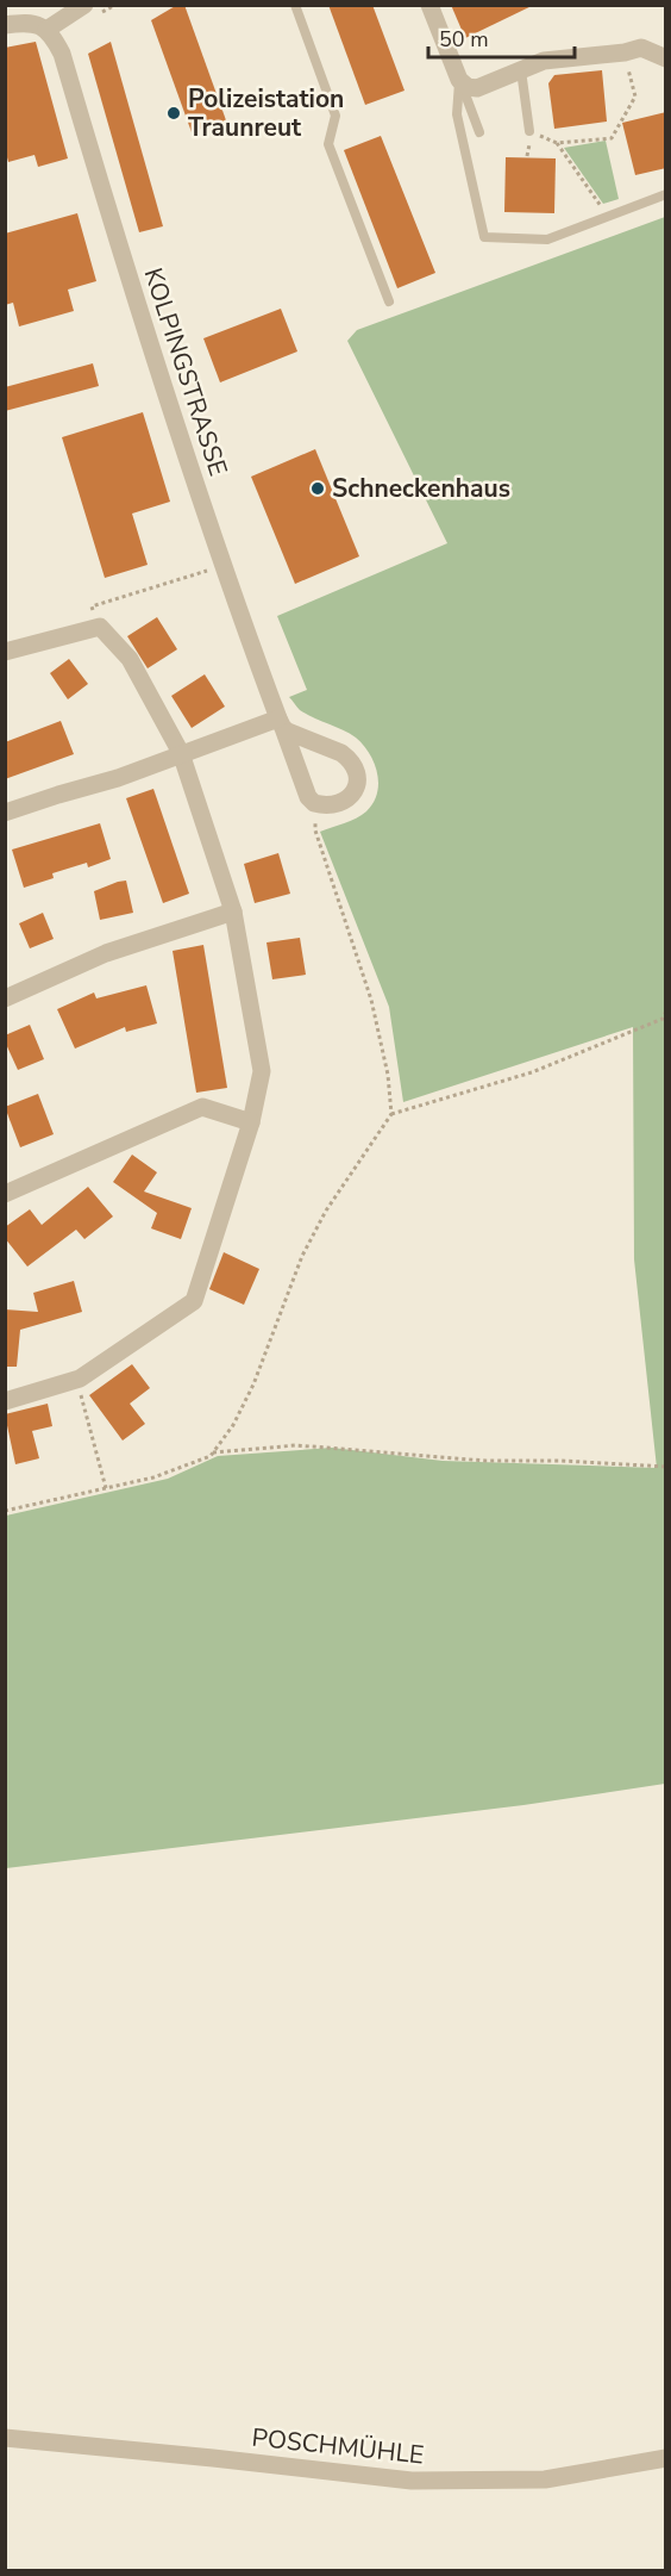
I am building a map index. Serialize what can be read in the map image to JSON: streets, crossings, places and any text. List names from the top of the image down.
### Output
{
  "streets": {
    "street": ["KOLPINGSTRASSE", "POSCHMÜHLE"]
  },
  "places": ["Polizeistation Traunreut", "Schneckenhaus"],
  "scale_bar": "50 m"
}
